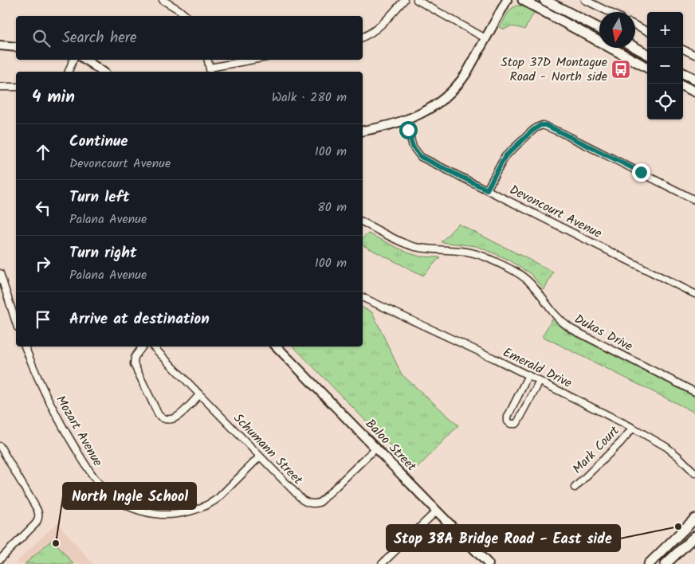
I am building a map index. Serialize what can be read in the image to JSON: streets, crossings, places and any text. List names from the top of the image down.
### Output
{
  "streets": {
    "street": [
      "Devoncourt Avenue",
      "Dukas Drive",
      "Emerald Drive",
      "Mozart Avenue",
      "Baloo Street",
      "Schumann Street",
      "Mark Court"
    ]
  },
  "crossings": [
    ["Emerald Drive", "Mark Court"],
    ["Mozart Avenue", "Schumann Street"],
    ["Baloo Street", "Schumann Street"]
  ],
  "places": {
    "bus stop": ["Stop 37D Montague Road - North side"],
    "other": ["Stop 38A Bridge Road - East side", "North Ingle School"]
  },
  "north": "bottom",
  "page": {
    "map_buttons": ["+", "−"],
    "search": "Search here",
    "heading": ["4 min", "Walk · 280 m"],
    "list": [
      ["Continue", "Devoncourt Avenue", "100 m"],
      ["Turn left", "Palana Avenue", "80 m"],
      ["Turn right", "Palana Avenue", "100 m"],
      "Arrive at destination"
    ]
  }
}
